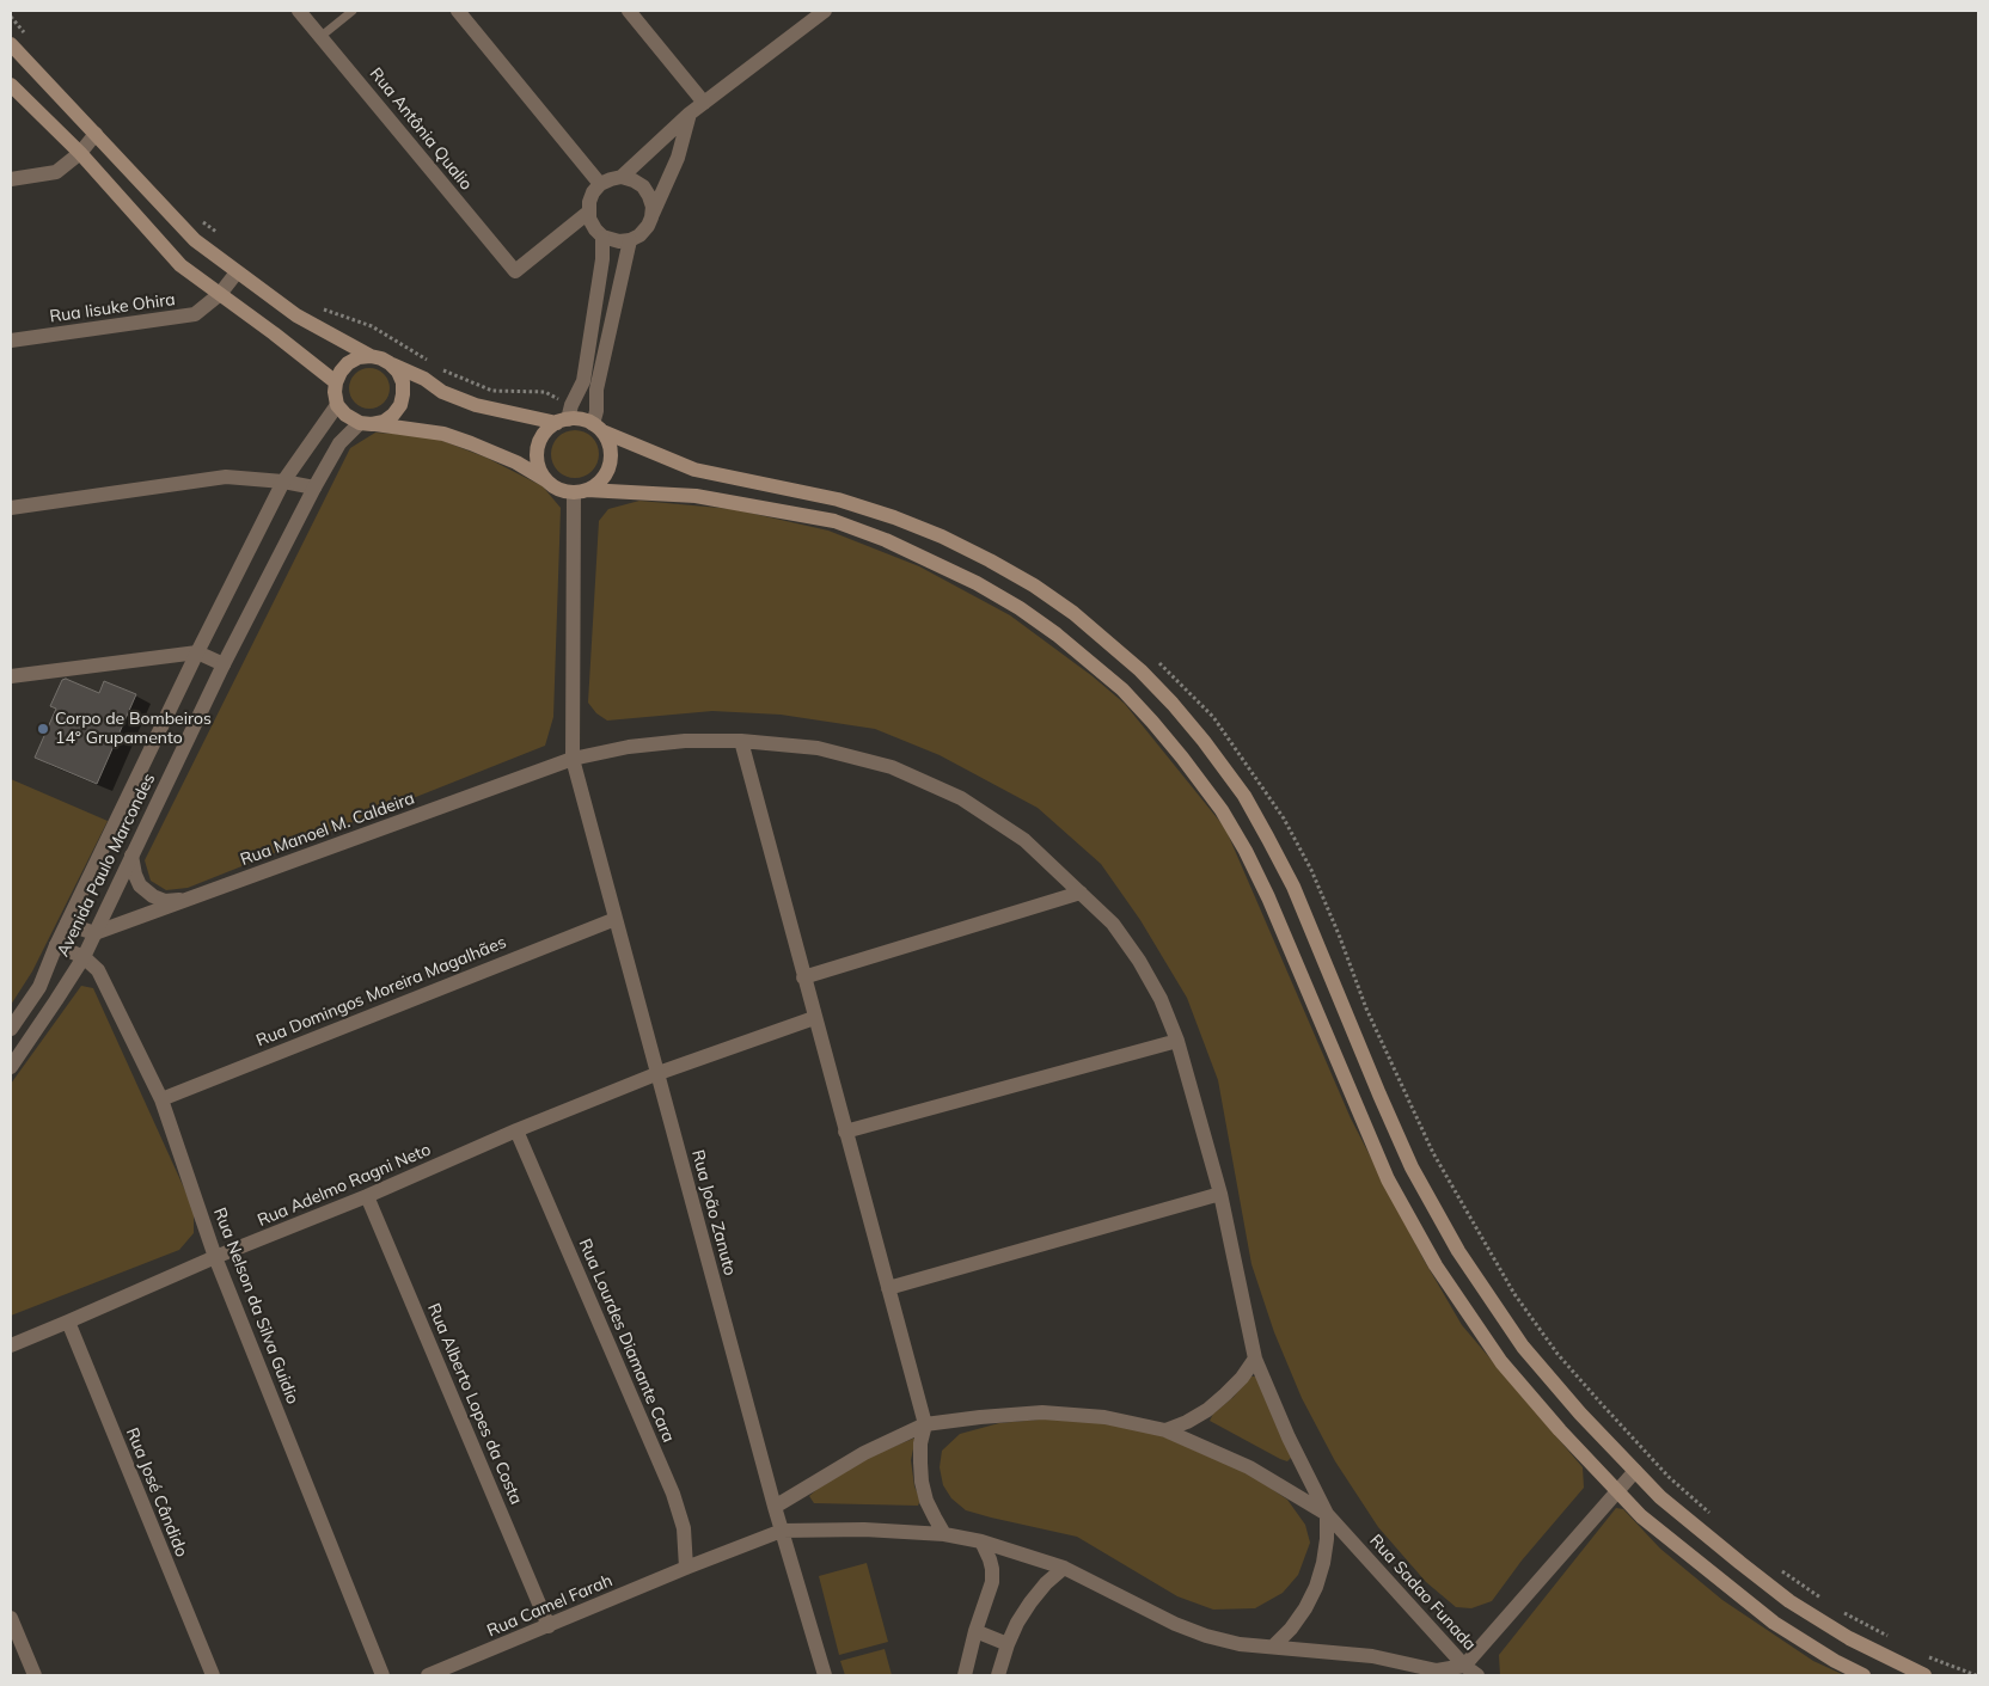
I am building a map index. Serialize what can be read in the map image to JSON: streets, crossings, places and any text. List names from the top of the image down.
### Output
{
  "streets": {
    "street": [
      "Rua Antônia Qualio",
      "Rua Iisuke Ohira",
      "Rua Manoel M. Caldeira",
      "Avenida Paulo Marcondes",
      "Rua Domingos Moreira Magalhães",
      "Rua Adelmo Ragni Neto",
      "Rua João Zanuto",
      "Rua Nelson da Silva Guidio",
      "Rua Lourdes Diamante Cara",
      "Rua Alberto Lopes da Costa",
      "Rua José Cândido",
      "Rua Sadao Funada",
      "Rua Camel Farah"
    ]
  },
  "crossings": [
    ["Rua Manoel M. Caldeira", "Avenida Paulo Marcondes"],
    ["Rua Manoel M. Caldeira", "Rua João Zanuto"],
    ["Rua Manoel M. Caldeira", "Rua Sadao Funada"],
    ["Avenida Paulo Marcondes", "Rua Nelson da Silva Guidio"],
    ["Rua Domingos Moreira Magalhães", "Rua João Zanuto"],
    ["Rua Domingos Moreira Magalhães", "Rua Nelson da Silva Guidio"],
    ["Rua Adelmo Ragni Neto", "Rua João Zanuto"],
    ["Rua Adelmo Ragni Neto", "Rua Nelson da Silva Guidio"],
    ["Rua Adelmo Ragni Neto", "Rua Lourdes Diamante Cara"],
    ["Rua Adelmo Ragni Neto", "Rua Alberto Lopes da Costa"],
    ["Rua Adelmo Ragni Neto", "Rua José Cândido"],
    ["Rua João Zanuto", "Rua Sadao Funada"],
    ["Rua João Zanuto", "Rua Camel Farah"],
    ["Rua Lourdes Diamante Cara", "Rua Camel Farah"],
    ["Rua Alberto Lopes da Costa", "Rua Camel Farah"],
    ["Rua Sadao Funada", "Rua Camel Farah"]
  ],
  "places": ["Corpo de Bombeiros 14° Grupamento"]
}
